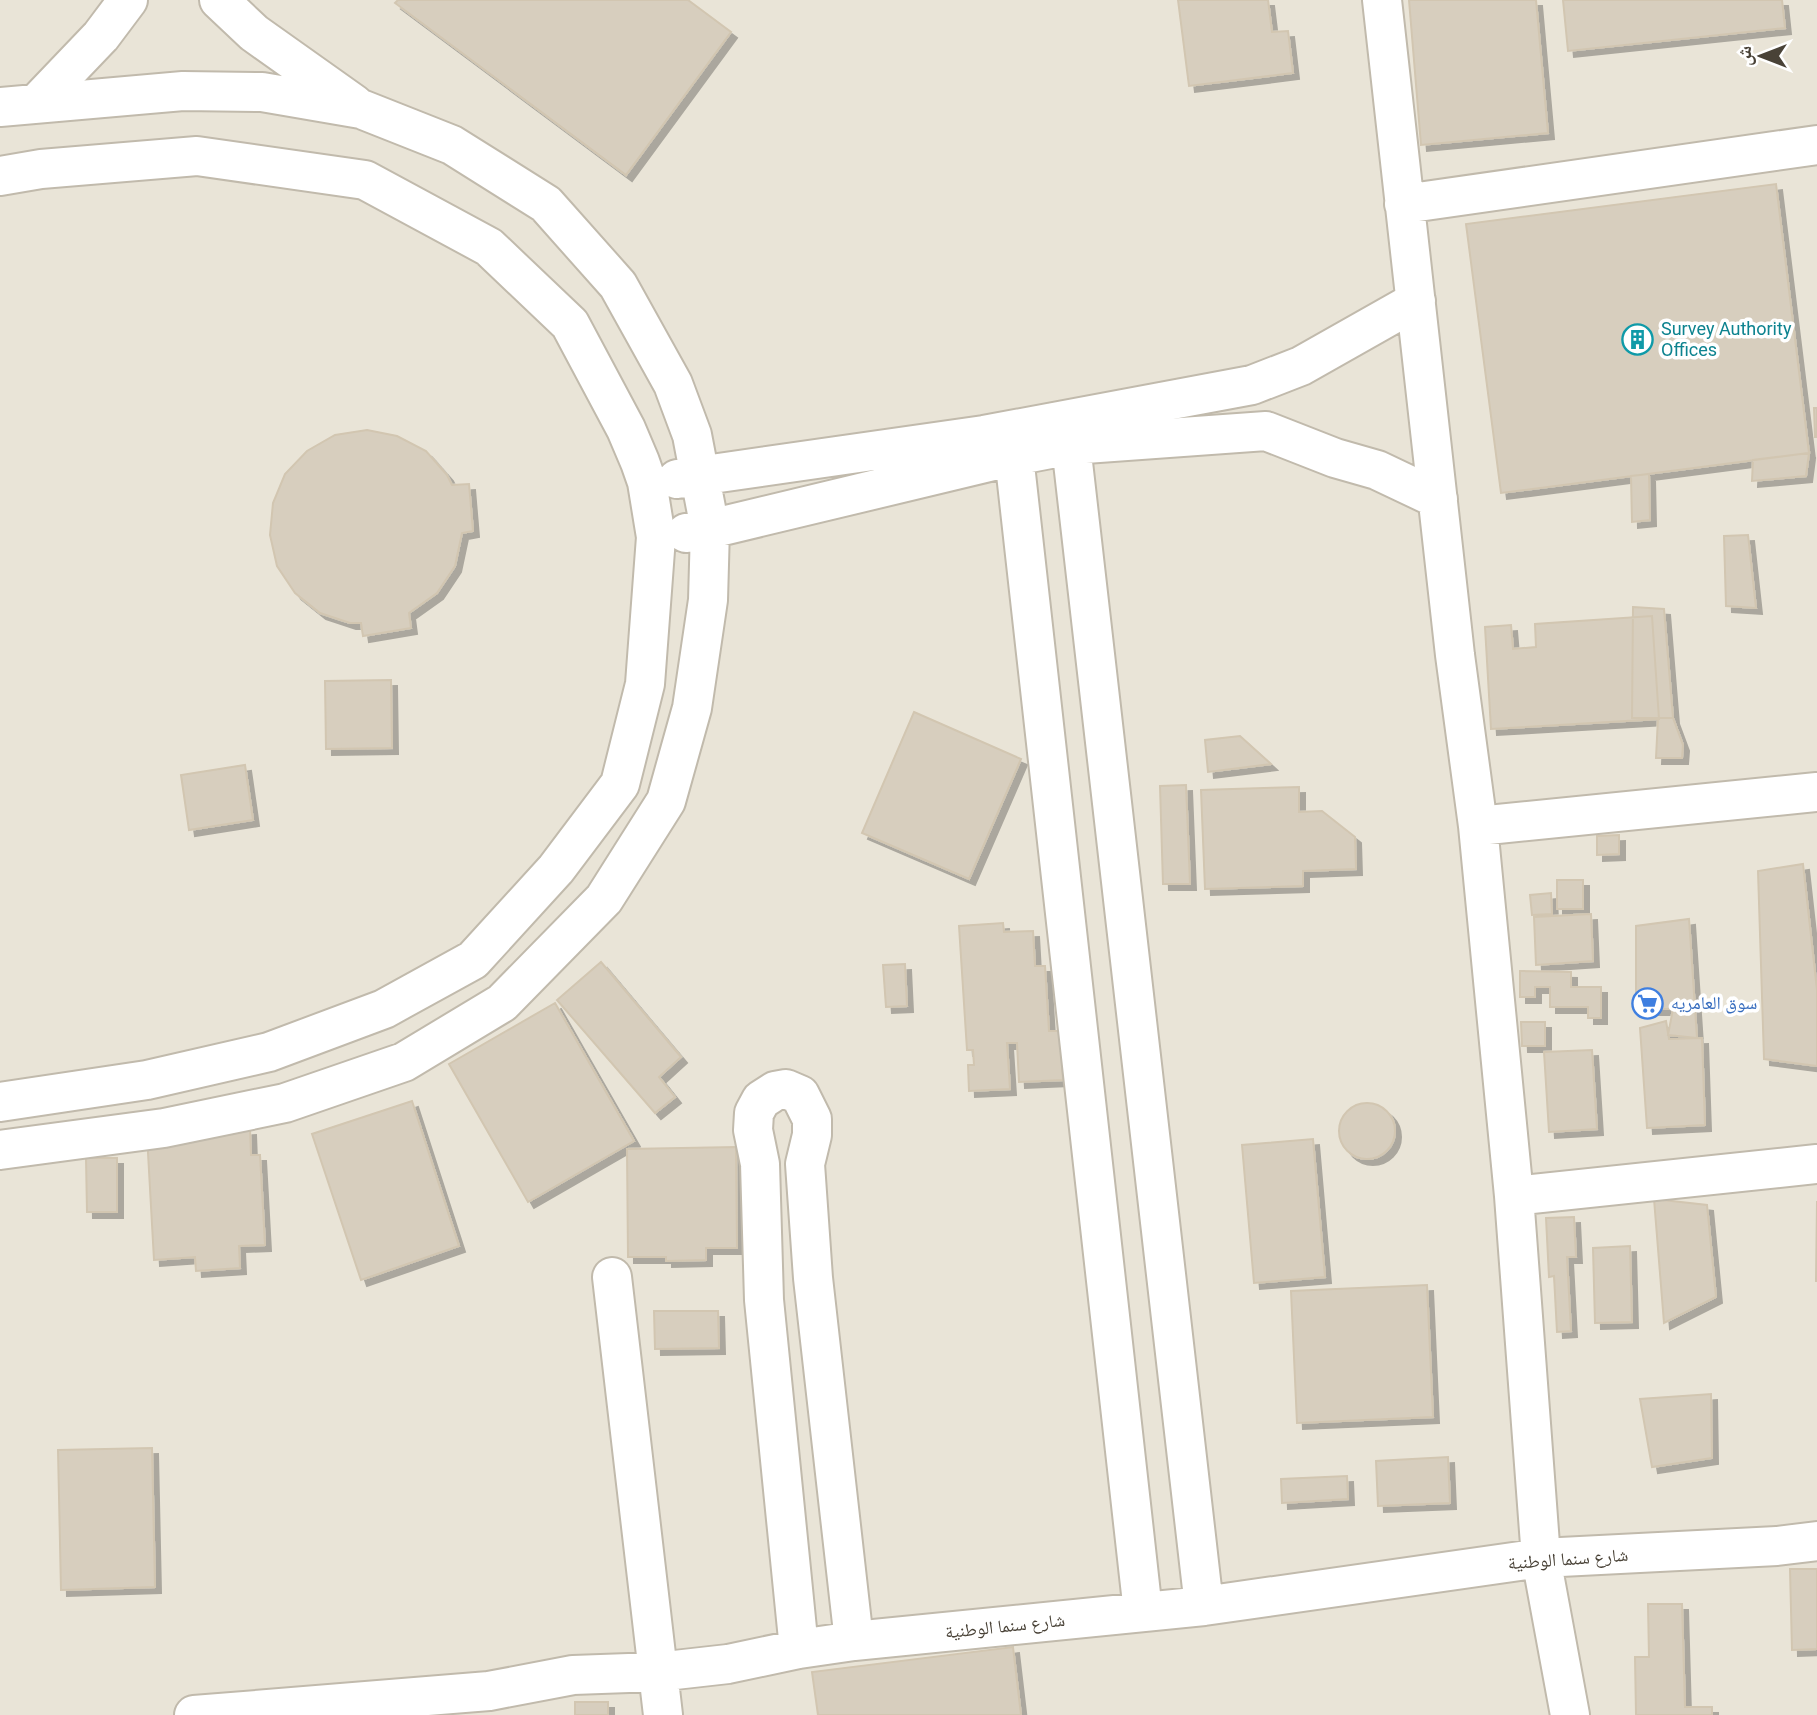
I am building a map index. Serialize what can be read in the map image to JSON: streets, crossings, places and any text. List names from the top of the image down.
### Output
{
  "streets": {
    "street": ["شارع سنما الوطنية"]
  },
  "places": {
    "building": ["Survey Authority Offices"],
    "supermarket": ["سوق العامريه"]
  },
  "north": "left"
}
